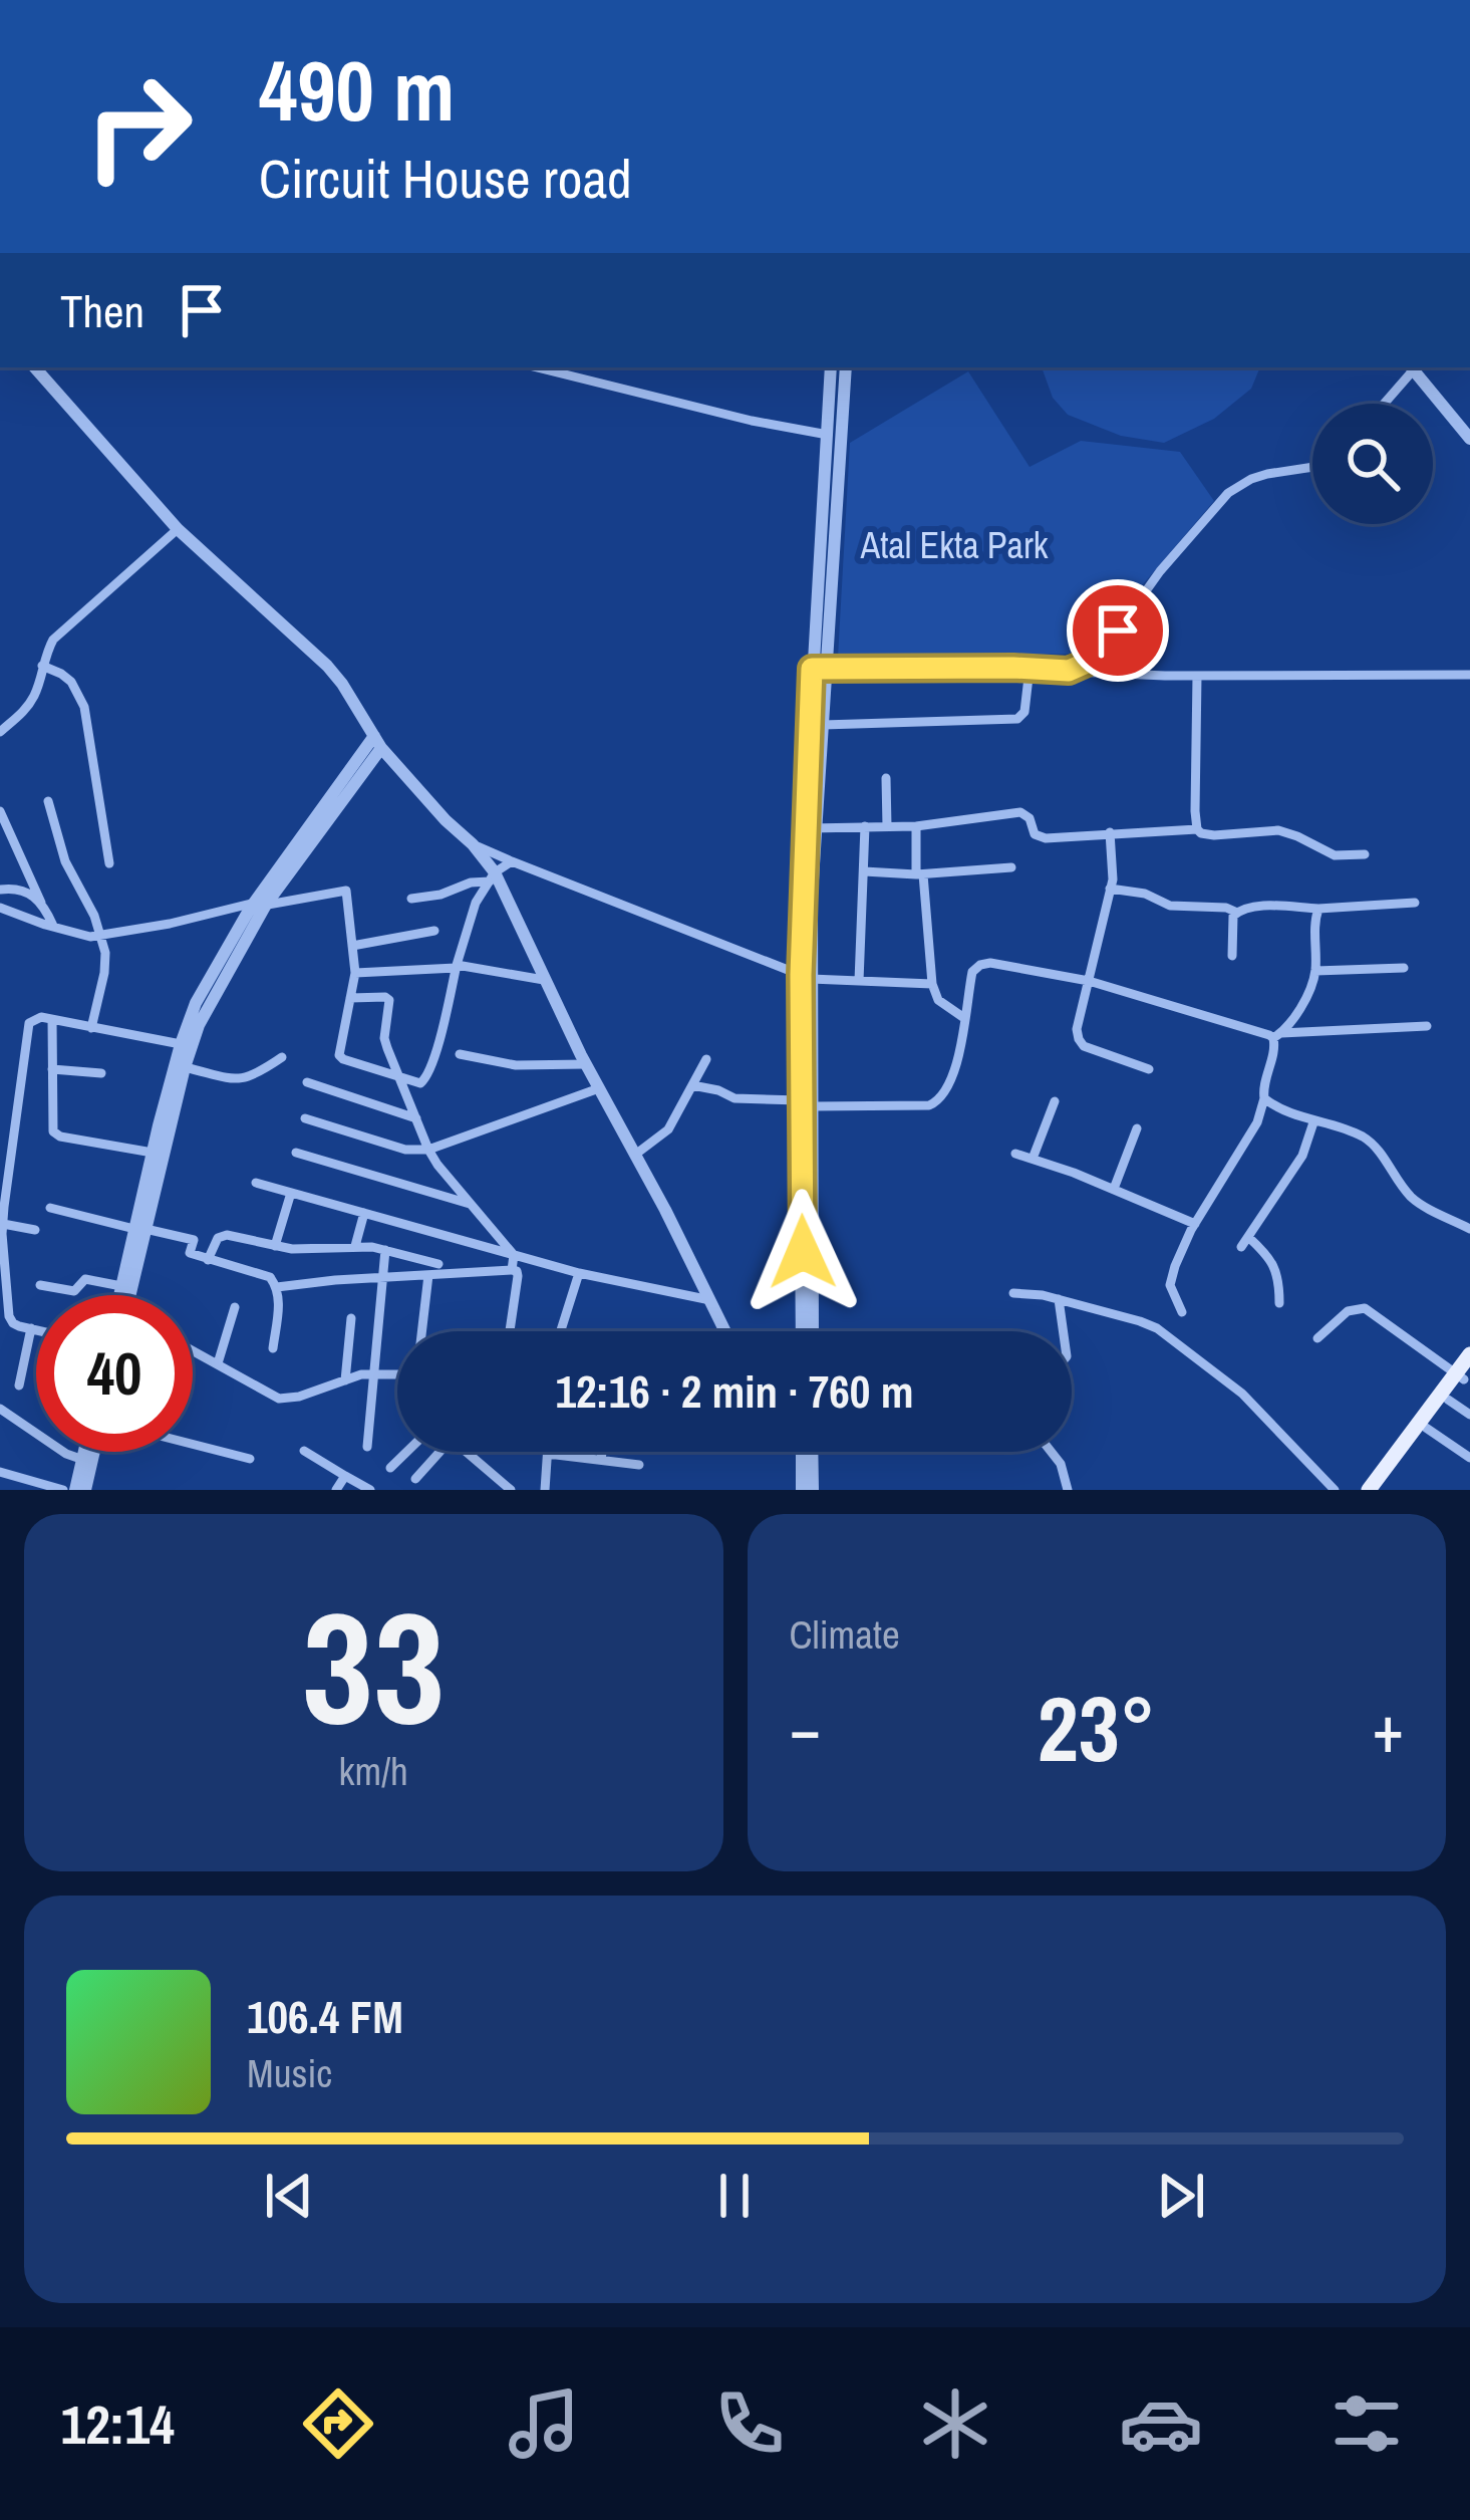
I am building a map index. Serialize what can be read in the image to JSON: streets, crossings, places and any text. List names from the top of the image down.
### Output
{
  "parks": ["Atal Ekta Park"],
  "page": {
    "turn": ["490 m", "Circuit House road"],
    "then": "Then",
    "limit": "40",
    "trip": "12:16 · 2 min · 760 m",
    "tile": [
      ["33", "km/h"],
      "Climate"
    ],
    "heat": ["−", "23°", "+"],
    "song": ["106.4 FM", "Music"],
    "tabs": "12:14"
  }
}
